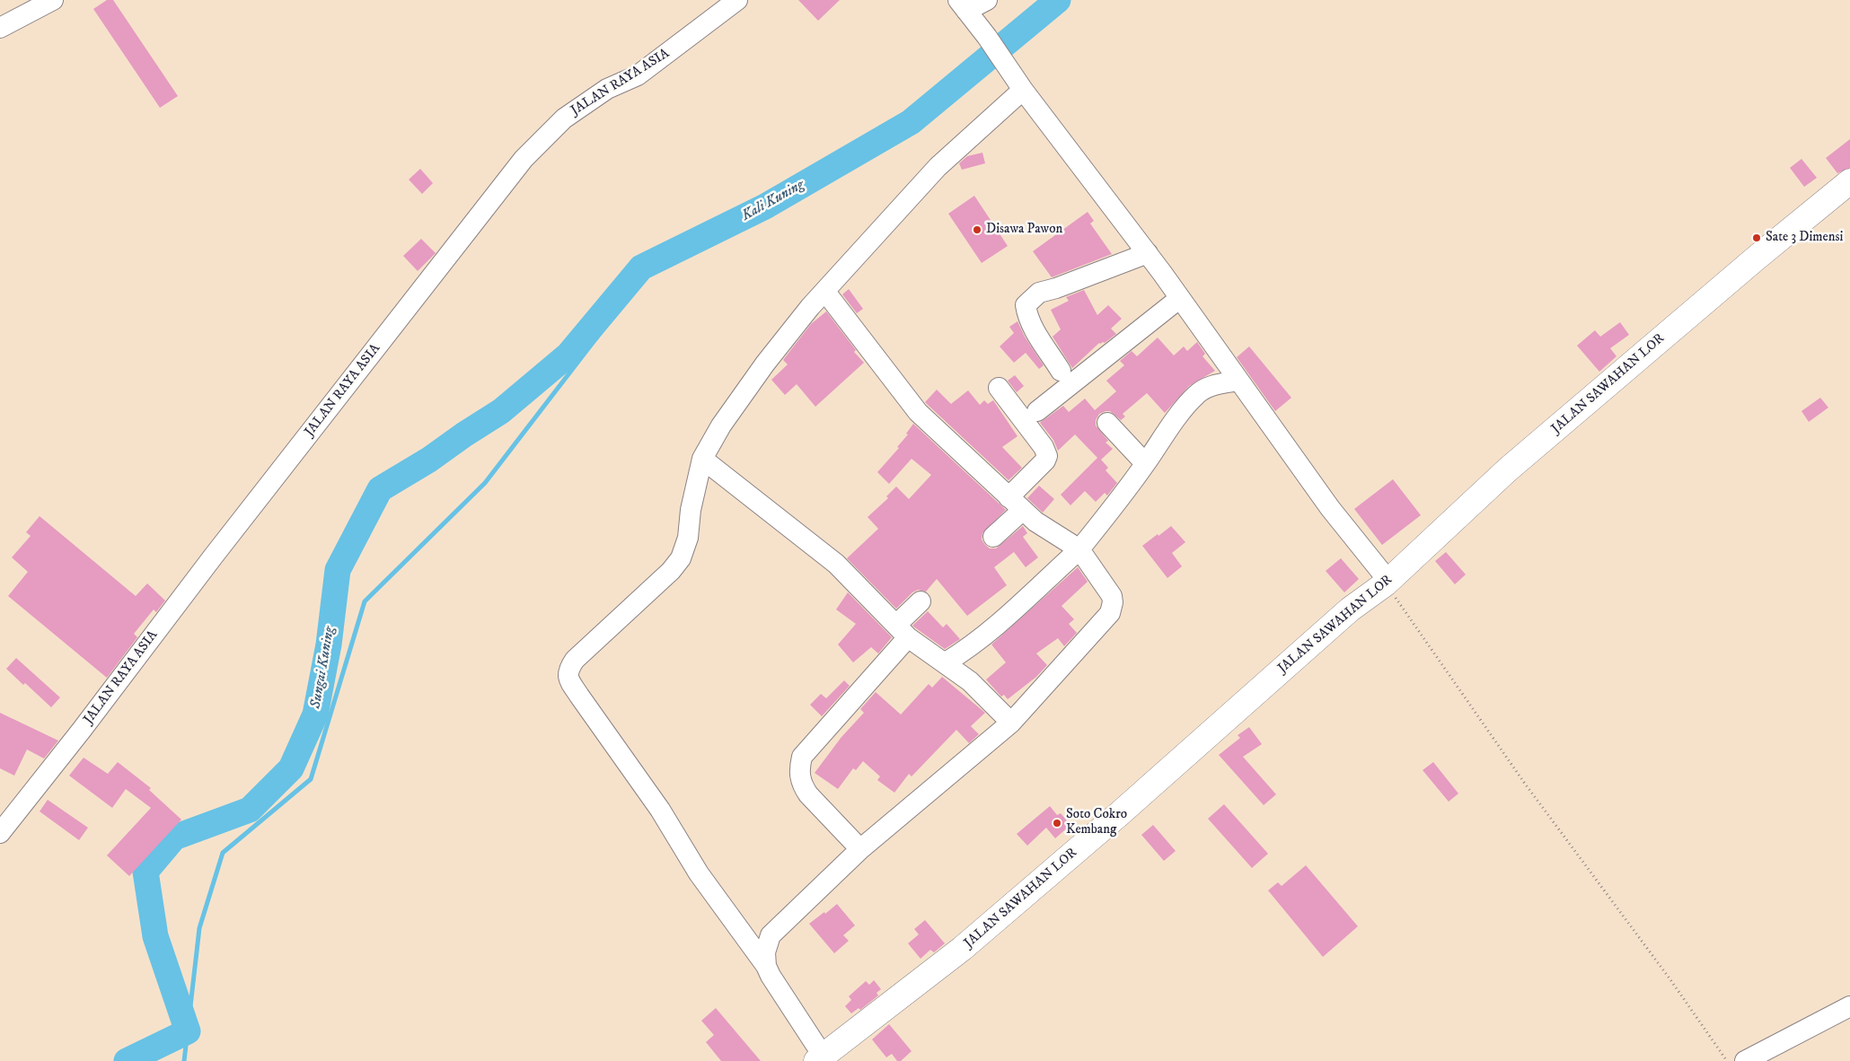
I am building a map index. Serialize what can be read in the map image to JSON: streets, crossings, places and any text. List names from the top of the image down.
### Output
{
  "streets": {
    "main road": ["JALAN SAWAHAN LOR"],
    "street": ["JALAN RAYA ASIA"]
  },
  "water": ["Kali Kuning", "Sungai Kuning"],
  "places": ["Disawa Pawon", "Sate 3 Dimensi", "Soto Cokro Kembang"]
}
